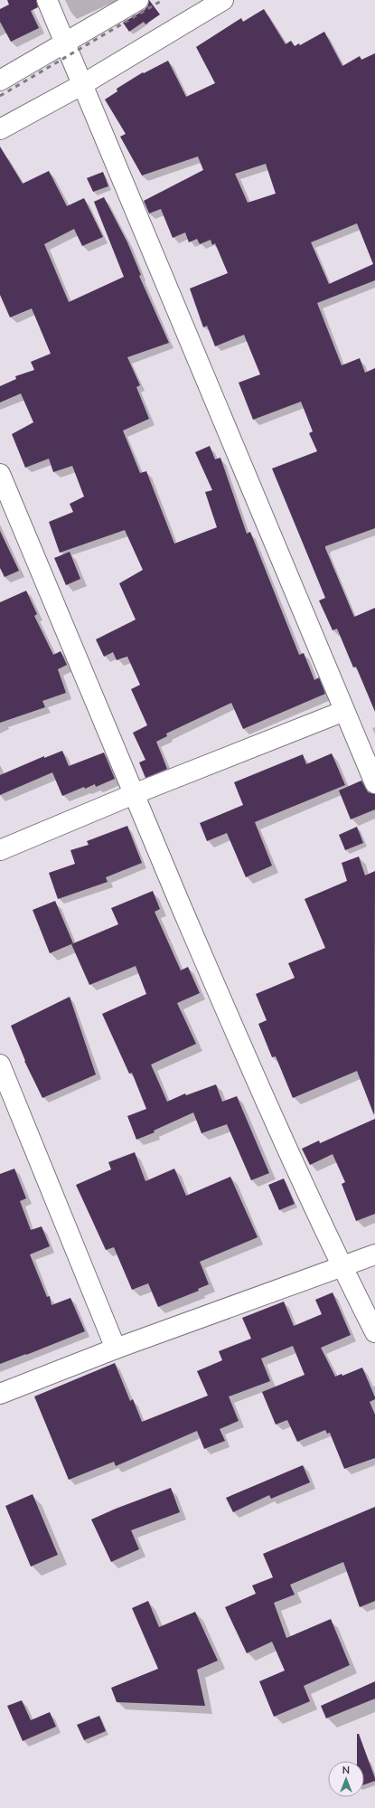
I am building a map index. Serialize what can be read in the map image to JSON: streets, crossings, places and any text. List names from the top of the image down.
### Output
{
  "north": "top"
}
